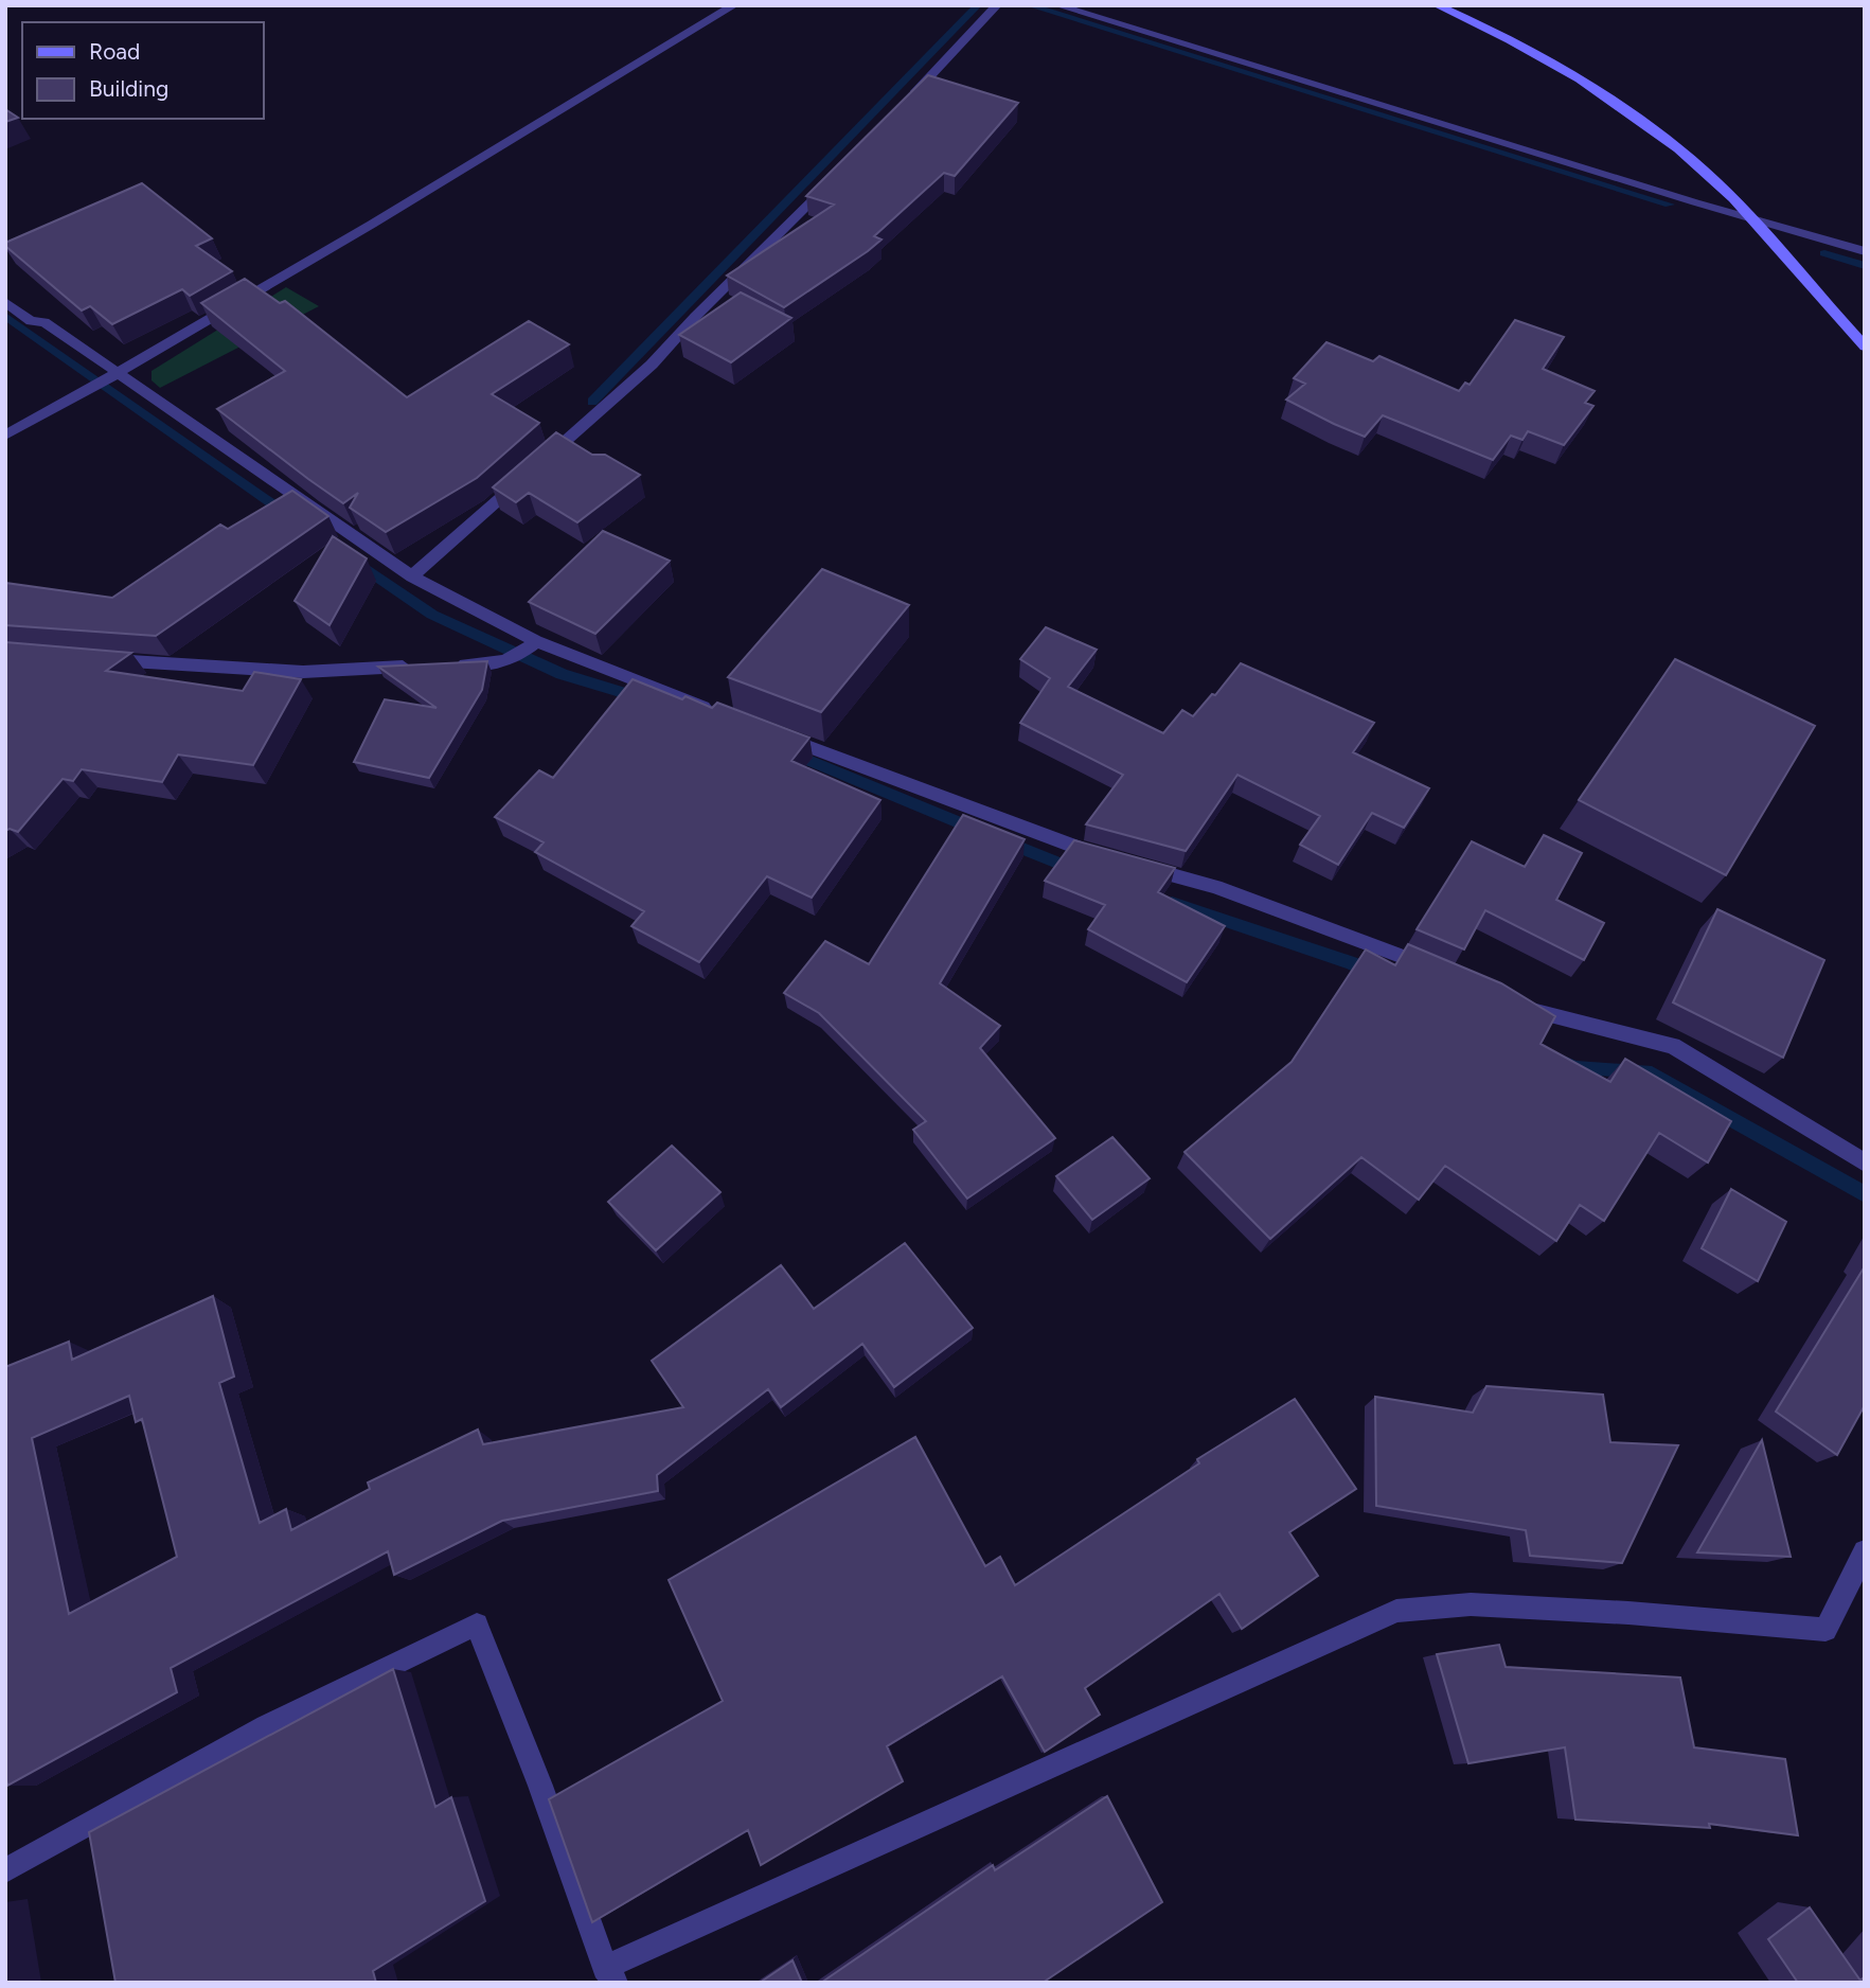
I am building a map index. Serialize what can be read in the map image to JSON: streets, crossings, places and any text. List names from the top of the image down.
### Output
{
  "legend": ["Road", "Building"]
}
